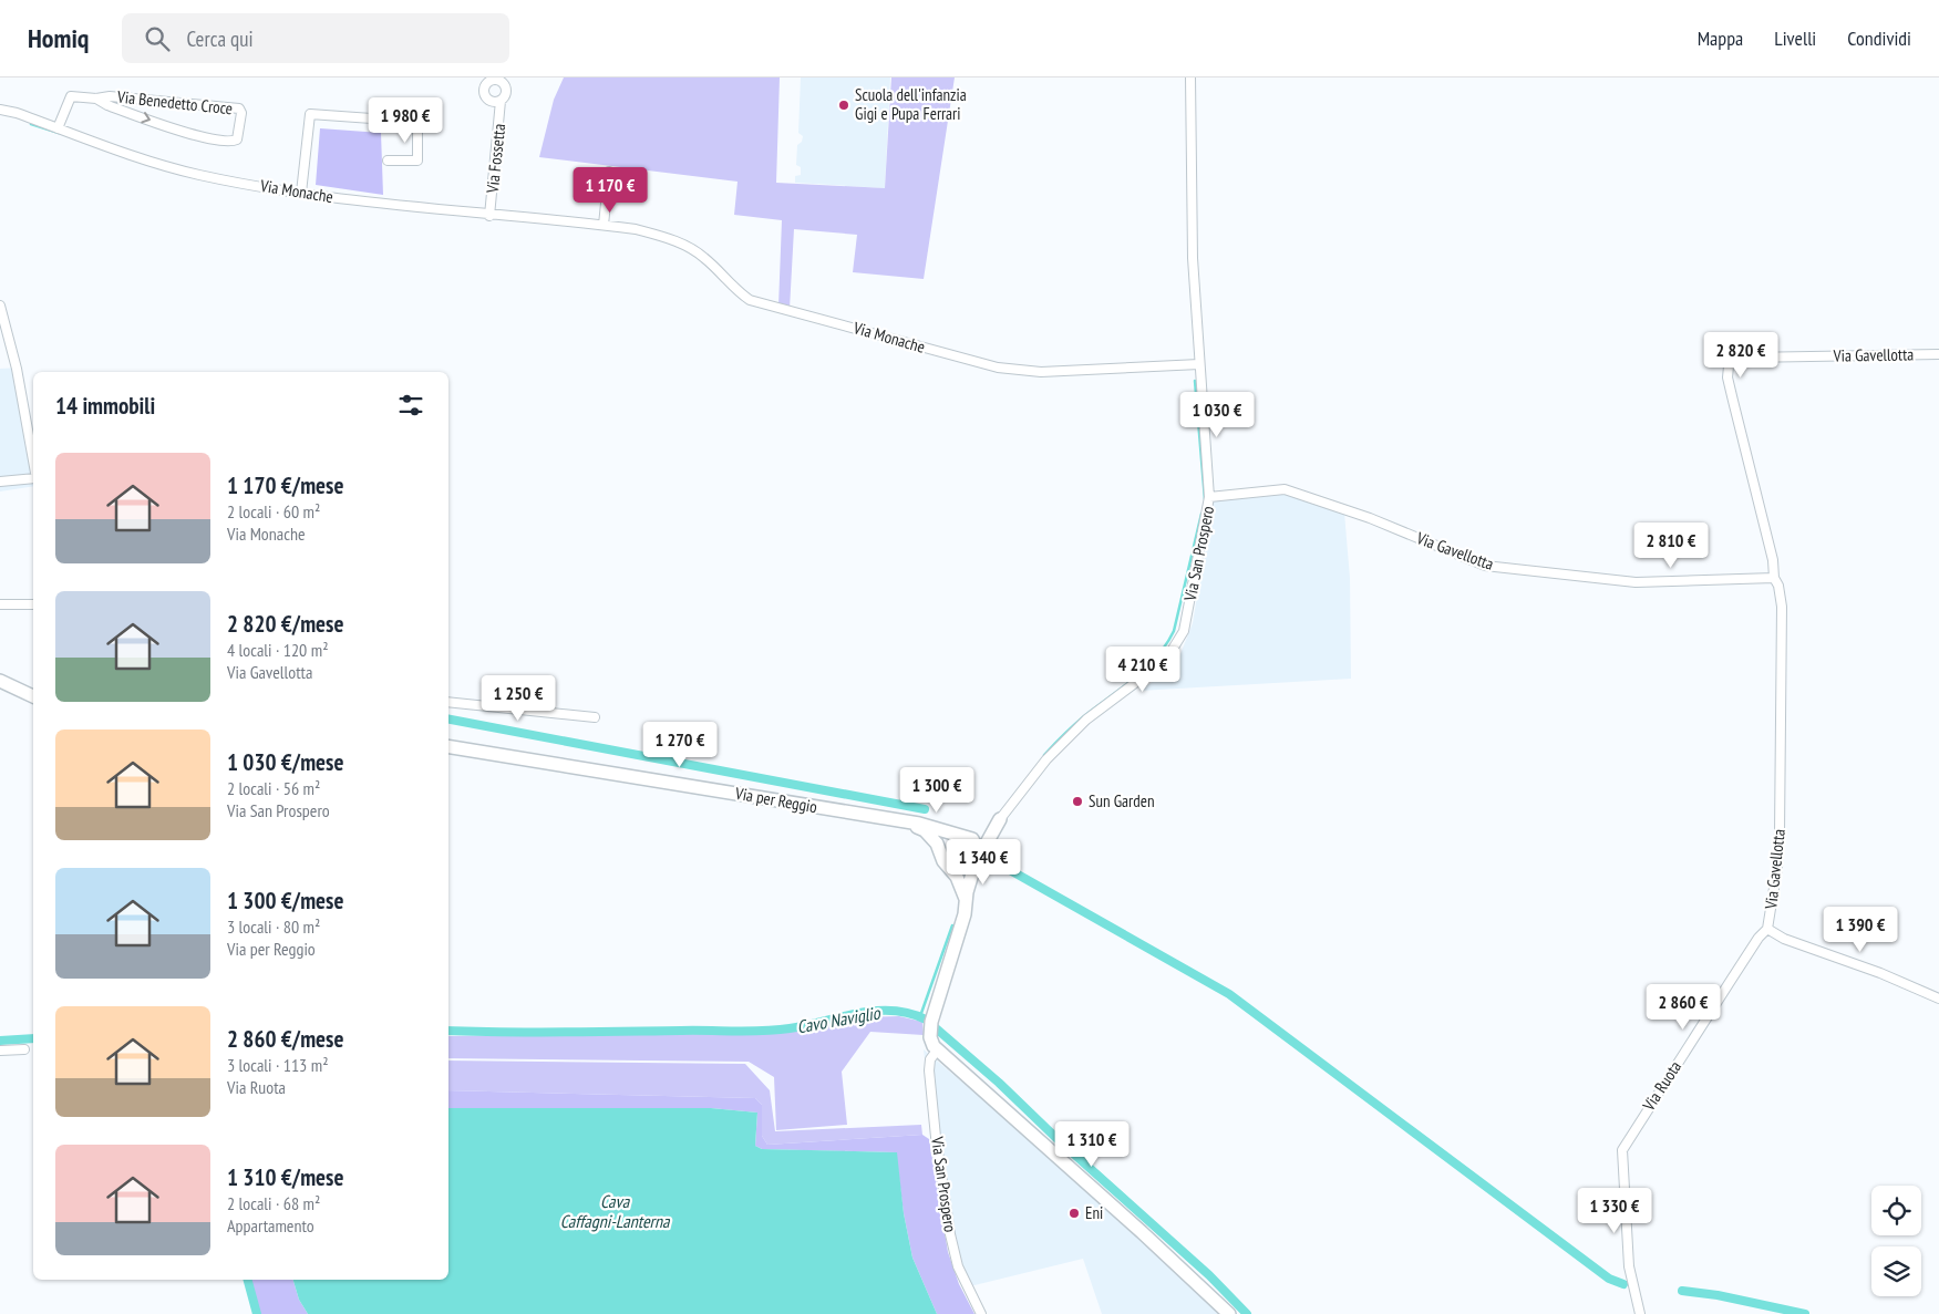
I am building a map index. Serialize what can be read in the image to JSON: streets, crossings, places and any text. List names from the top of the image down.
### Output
{
  "streets": {
    "main road": ["Via San Prospero", "Via per Reggio"],
    "street": [
      "Via Benedetto Croce",
      "Via Fossetta",
      "Via Monache",
      "Via Gavellotta",
      "Via Ruota"
    ]
  },
  "crossings": [
    ["Via Benedetto Croce", "Via Monache"],
    ["Via Fossetta", "Via Monache"],
    ["Via Monache", "Via San Prospero"],
    ["Via Gavellotta", "Via San Prospero"],
    ["Via Gavellotta", "Via Ruota"],
    ["Via San Prospero", "Via per Reggio"]
  ],
  "water": ["Cavo Naviglio", "Cava Caffagni-Lanterna"],
  "places": ["Scuola dell'infanzia Gigi e Pupa Ferrari", "Sun Garden", "Eni"],
  "page": {
    "header": "Homiq",
    "search": "Cerca qui",
    "nav": ["Mappa", "Livelli", "Condividi"],
    "price": [
      "1 980 €",
      "1 170 €",
      "2 820 €",
      "1 030 €",
      "2 810 €",
      "4 210 €",
      "1 250 €",
      "1 270 €",
      "1 300 €",
      "1 340 €",
      "1 390 €",
      "2 860 €",
      "1 310 €",
      "1 330 €"
    ],
    "heading": "14 immobili",
    "list": [
      {
        "name": "1 170 €/mese",
        "note": "2 locali · 60 m² · Via Monache"
      },
      {
        "name": "2 820 €/mese",
        "note": "4 locali · 120 m² · Via Gavellotta"
      },
      {
        "name": "1 030 €/mese",
        "note": "2 locali · 56 m² · Via San Prospero"
      },
      {
        "name": "1 300 €/mese",
        "note": "3 locali · 80 m² · Via per Reggio"
      },
      {
        "name": "2 860 €/mese",
        "note": "3 locali · 113 m² · Via Ruota"
      },
      {
        "name": "1 310 €/mese",
        "note": "2 locali · 68 m² · Appartamento"
      }
    ]
  }
}
